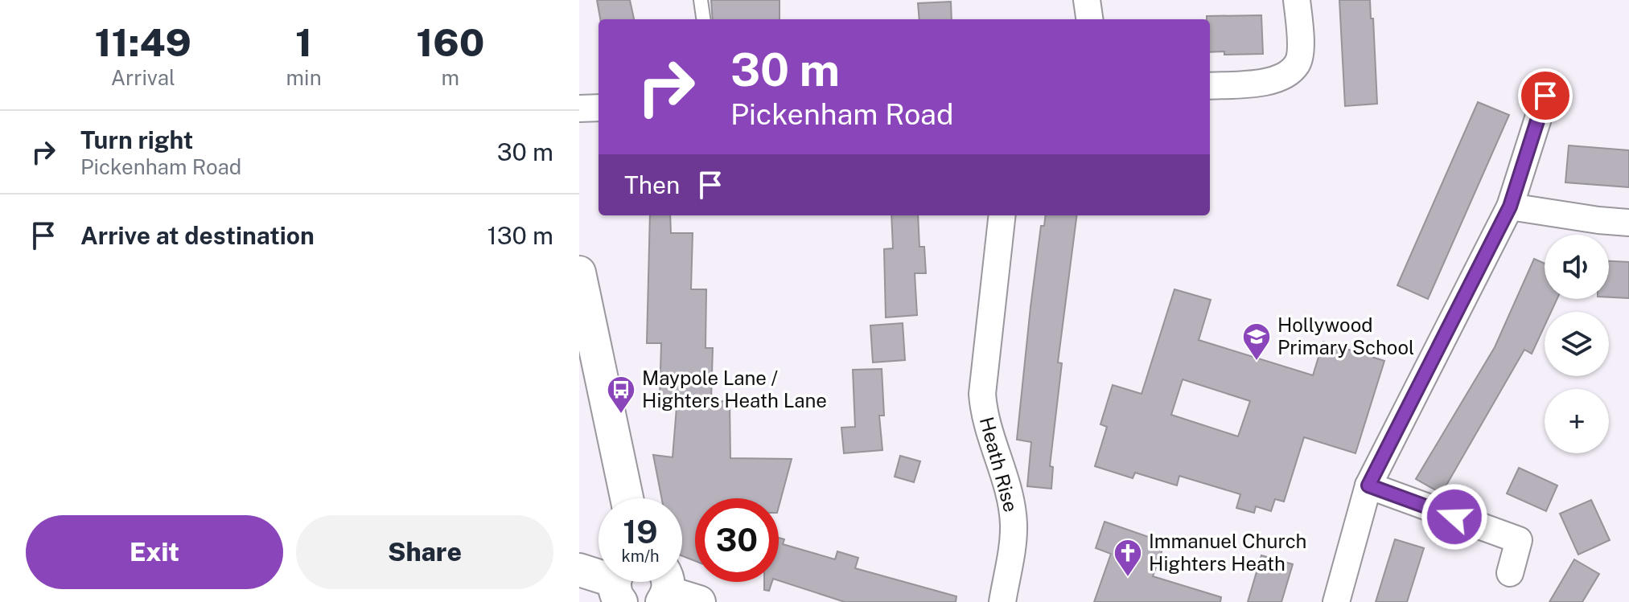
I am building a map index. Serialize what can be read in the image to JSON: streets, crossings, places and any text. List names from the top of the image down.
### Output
{
  "streets": {
    "street": ["Heath Rise"]
  },
  "places": {
    "school or university": ["Hollywood Primary School"],
    "bus stop": ["Maypole Lane / Highters Heath Lane"],
    "church": ["Immanuel Church Highters Heath"]
  },
  "page": {
    "eta": [
      "11:49",
      "Arrival",
      "1",
      "min",
      "160",
      "m"
    ],
    "turn": ["30 m", "Pickenham Road"],
    "list": [
      {
        "name": "Turn right",
        "note": "Pickenham Road",
        "value": "30 m"
      },
      {
        "name": "Arrive at destination",
        "value": "130 m"
      }
    ],
    "then": "Then",
    "map_buttons": "+",
    "speed": "19 km/h",
    "limit": "30",
    "buttons": ["Exit", "Share"]
  }
}
